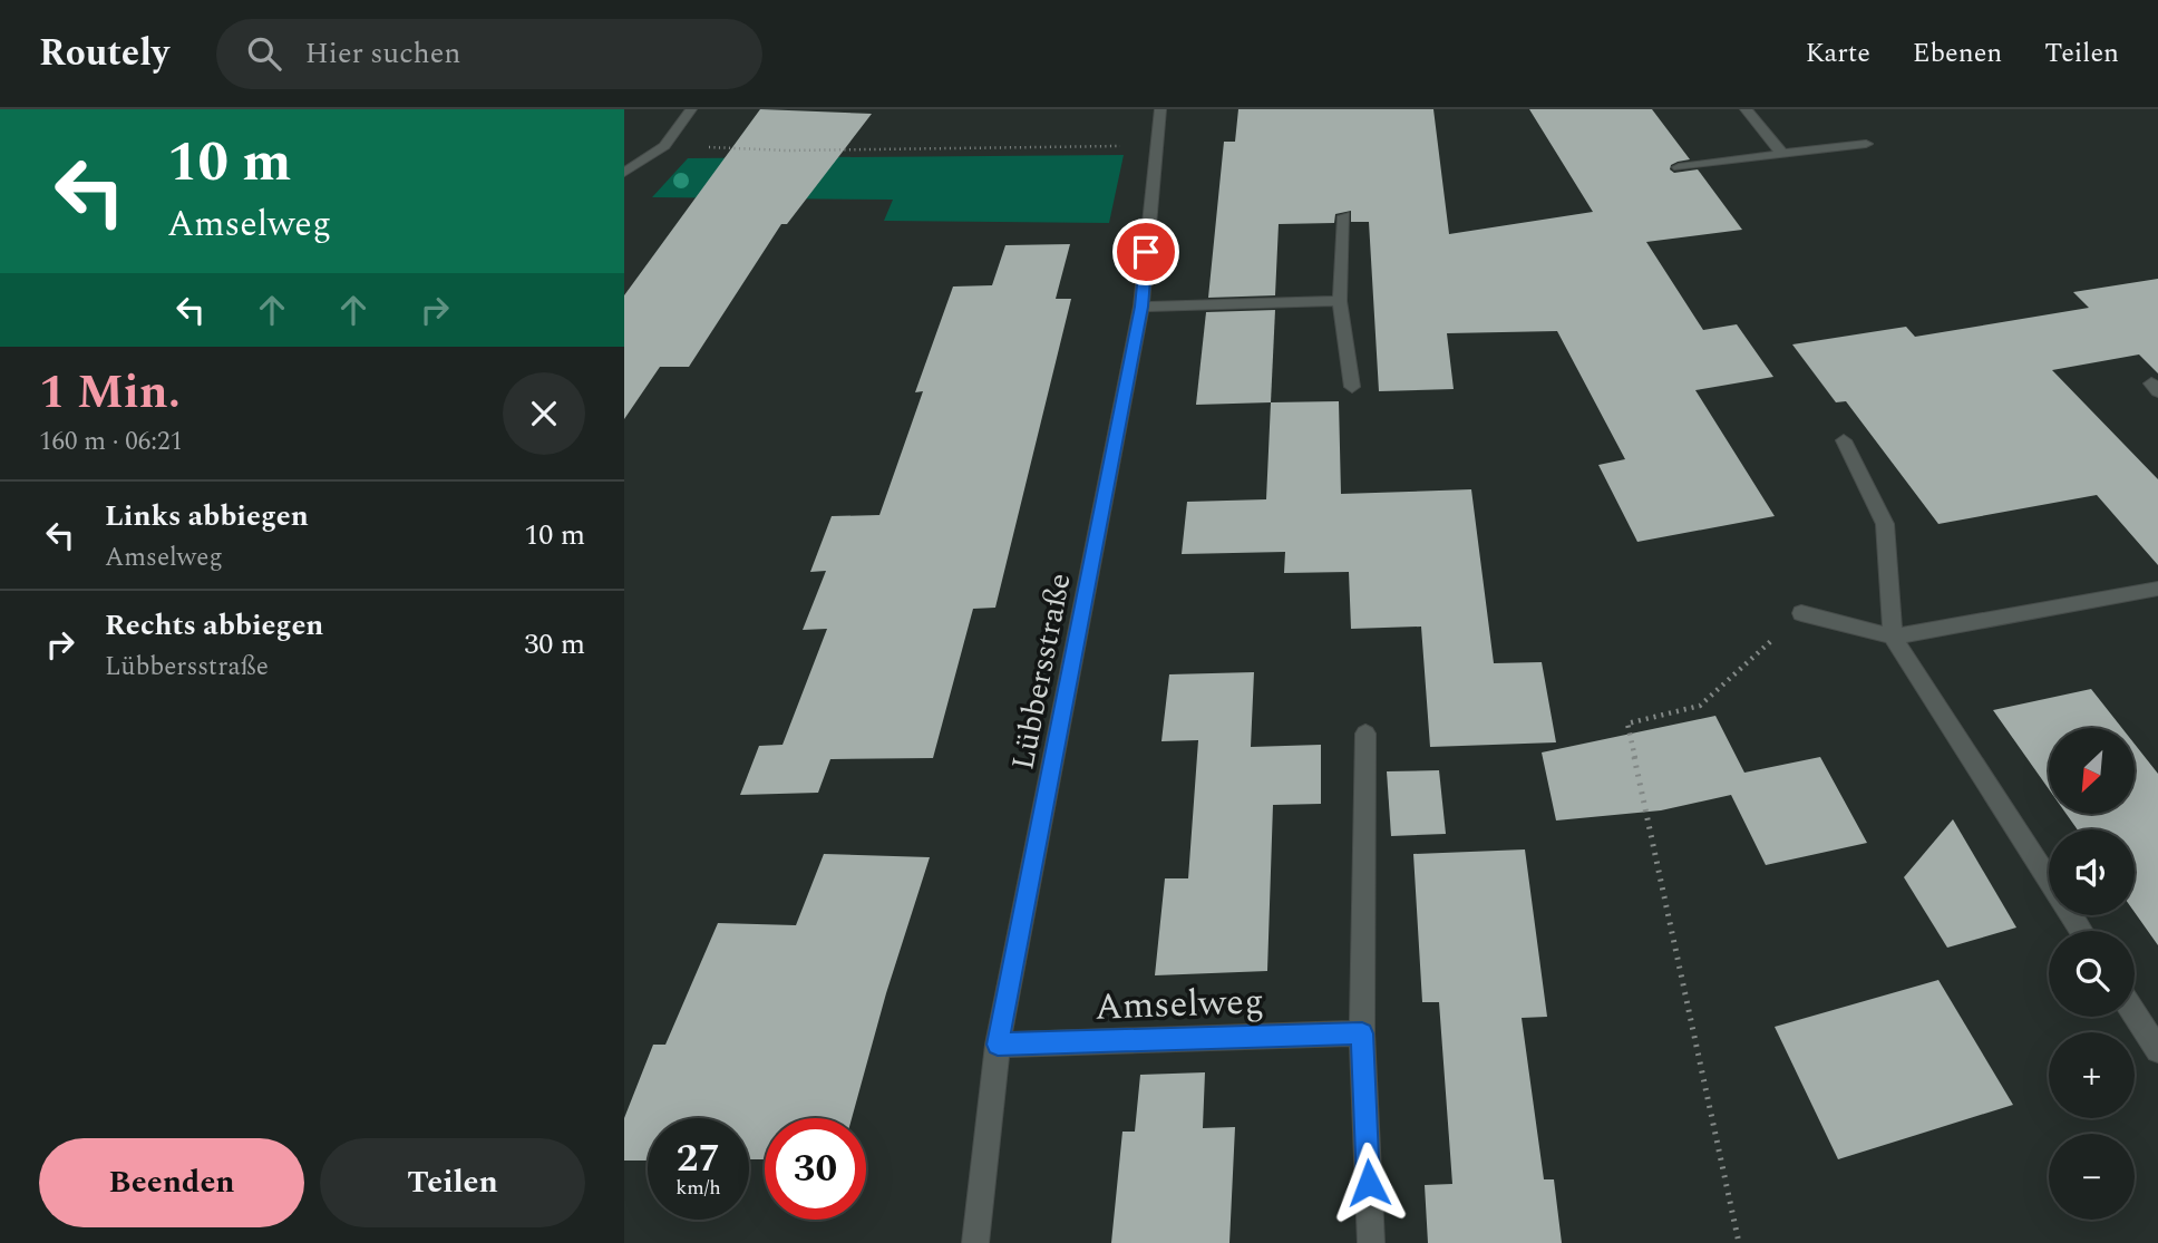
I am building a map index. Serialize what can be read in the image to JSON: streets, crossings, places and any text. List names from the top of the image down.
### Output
{
  "streets": {
    "street": ["Lübbersstraße", "Amselweg"]
  },
  "crossings": [
    ["Lübbersstraße", "Amselweg"]
  ],
  "north": "bottom left",
  "page": {
    "header": "Routely",
    "search": "Hier suchen",
    "nav": ["Karte", "Ebenen", "Teilen"],
    "turn": ["10 m", "Amselweg"],
    "heading": ["1 Min.", "160 m · 06:21"],
    "list": [
      {
        "name": "Links abbiegen",
        "note": "Amselweg",
        "value": "10 m"
      },
      {
        "name": "Rechts abbiegen",
        "note": "Lübbersstraße",
        "value": "30 m"
      }
    ],
    "map_buttons": ["+", "−"],
    "speed": "27 km/h",
    "limit": "30",
    "buttons": ["Beenden", "Teilen"]
  }
}
